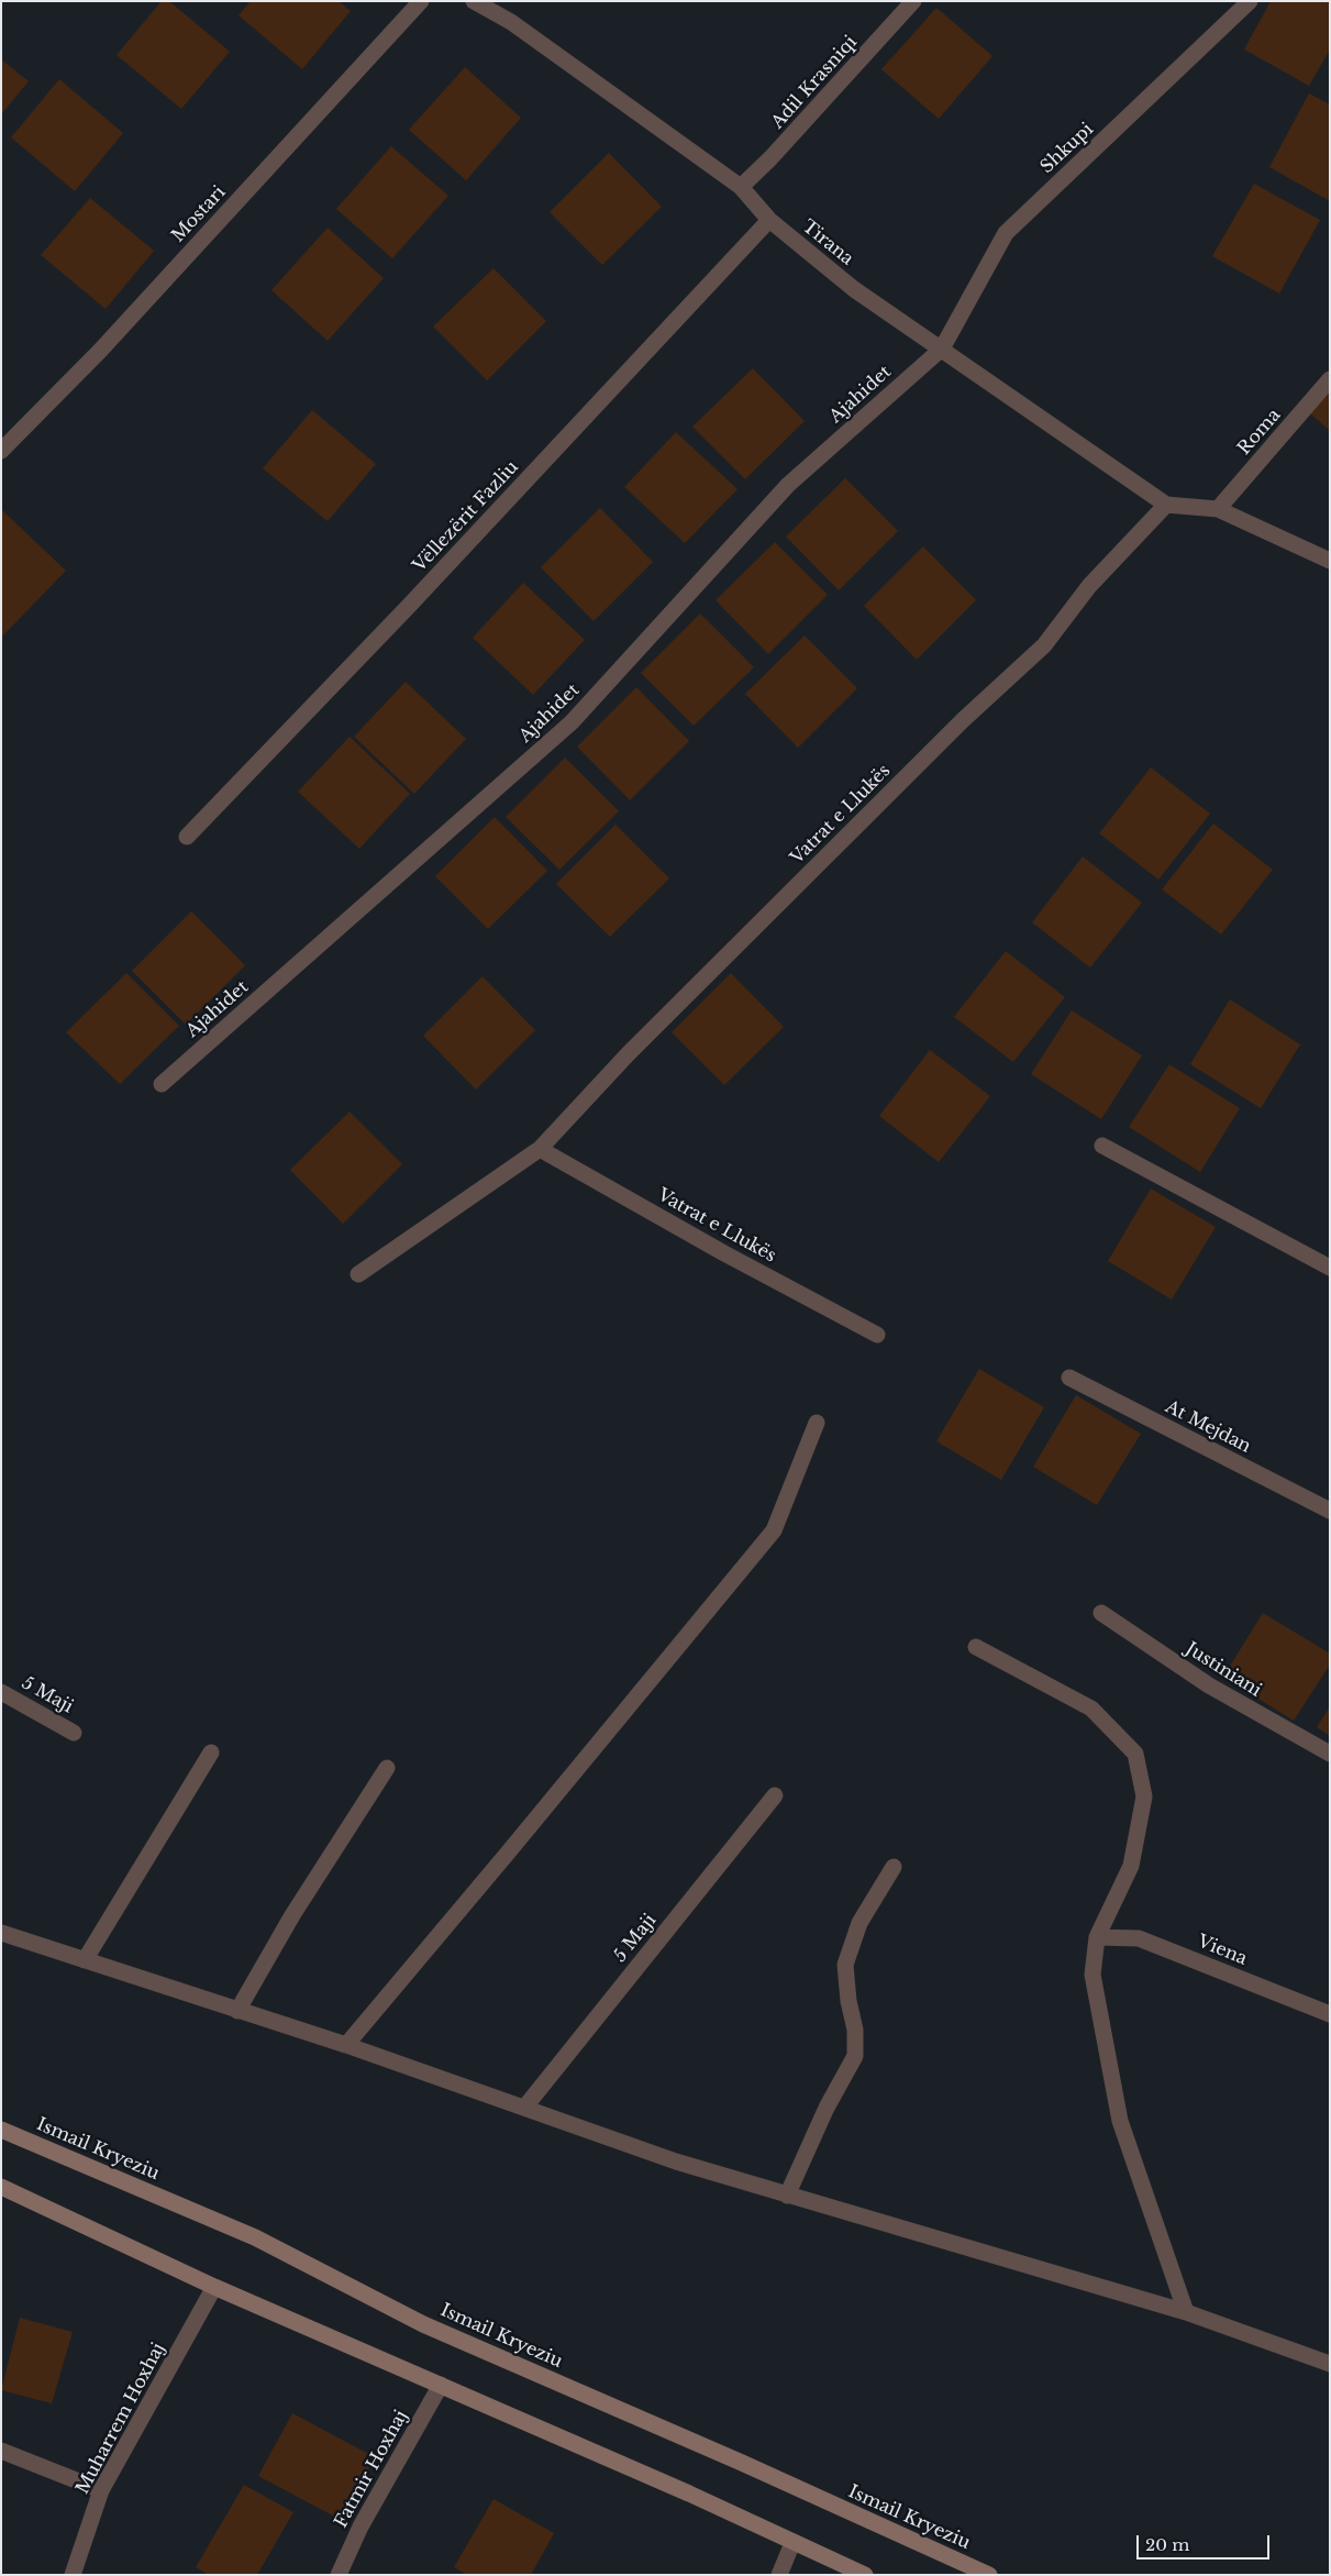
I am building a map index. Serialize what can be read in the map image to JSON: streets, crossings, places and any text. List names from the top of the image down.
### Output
{
  "streets": {
    "main road": ["Ismail Kryeziu"],
    "street": [
      "Adil Krasniqi",
      "Shkupi",
      "Mostari",
      "Tirana",
      "Ajahidet",
      "Roma",
      "Vëllezërit Fazliu",
      "Vatrat e Llukës",
      "At Mejdan",
      "Justiniani",
      "5 Maji",
      "Viena",
      "Muharrem Hoxhaj",
      "Fatmir Hoxhaj"
    ]
  },
  "crossings": [
    ["Adil Krasniqi", "Tirana"],
    ["Shkupi", "Tirana"],
    ["Shkupi", "Ajahidet"],
    ["Tirana", "Ajahidet"],
    ["Tirana", "Vëllezërit Fazliu"],
    ["Tirana", "Vatrat e Llukës"]
  ],
  "scale_bar": "20 m"
}
